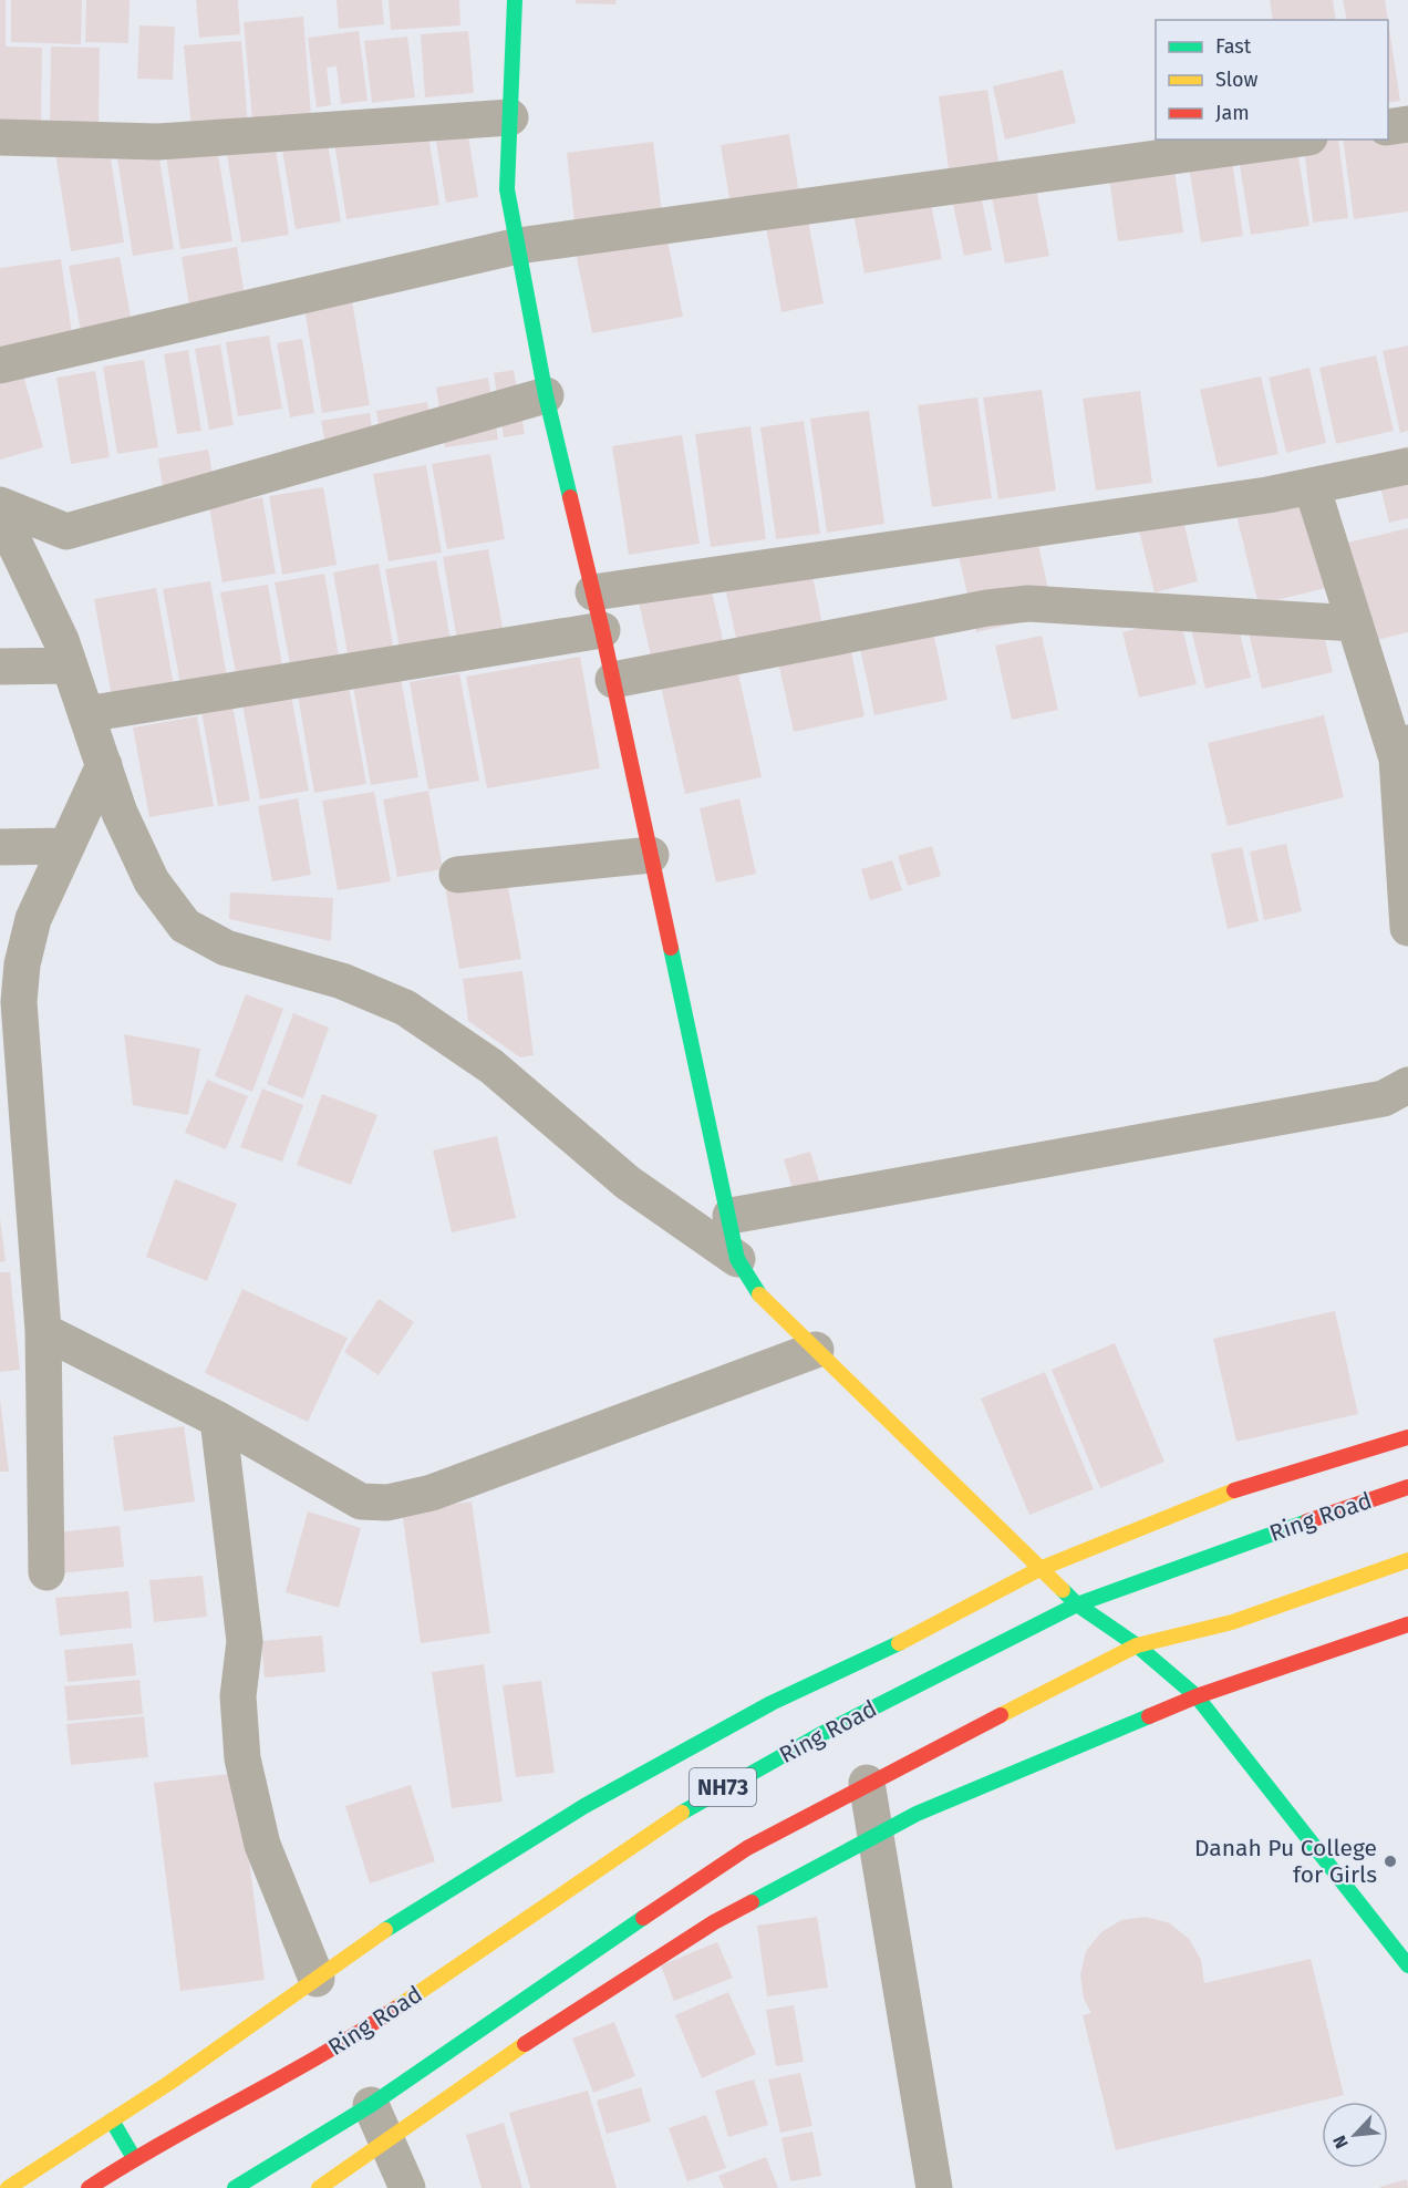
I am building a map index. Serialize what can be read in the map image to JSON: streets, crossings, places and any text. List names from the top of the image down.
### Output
{
  "streets": {
    "main road": ["Ring Road", "NH73"]
  },
  "places": ["Danah Pu College for Girls"],
  "legend": ["Fast", "Slow", "Jam"],
  "north": "bottom left"
}
